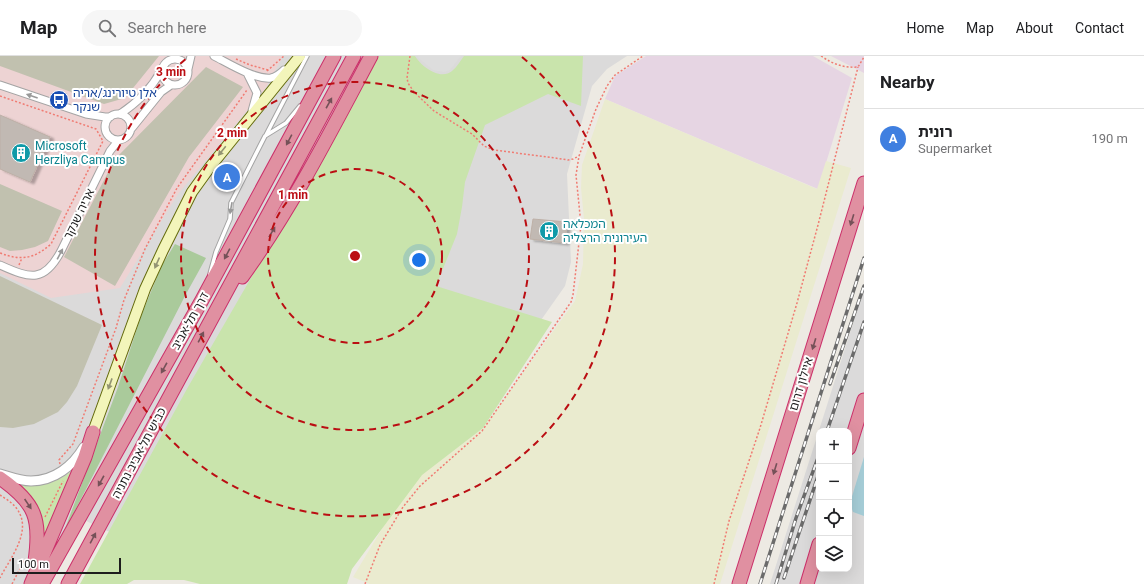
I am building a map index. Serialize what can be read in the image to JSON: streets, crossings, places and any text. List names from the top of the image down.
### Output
{
  "streets": {
    "highway": ["דרך תל-אביב", "איילון דרום", "כביש תל-אביב נתניה"],
    "street": ["אריה שנקר"]
  },
  "crossings": [
    ["דרך תל-אביב", "כביש תל-אביב נתניה"]
  ],
  "one_way": ["אריה שנקר", "איילון דרום"],
  "places": {
    "bus stop": ["אלן טיורינג/אריה שנקר"],
    "building": ["Microsoft Herzliya Campus", "המכלאה העירונית הרצליה"]
  },
  "scale_bar": "100 m",
  "page": {
    "header": "Map",
    "search": "Search here",
    "nav": [
      "Home",
      "Map",
      "About",
      "Contact"
    ],
    "heading": "Nearby",
    "list": [
      {
        "mark": "A",
        "name": "רונית",
        "note": "Supermarket",
        "value": "190 m"
      }
    ],
    "pins": "A",
    "map_buttons": ["+", "−"],
    "scale": "100 m"
  },
  "rings": ["3 min", "2 min", "1 min"]
}
